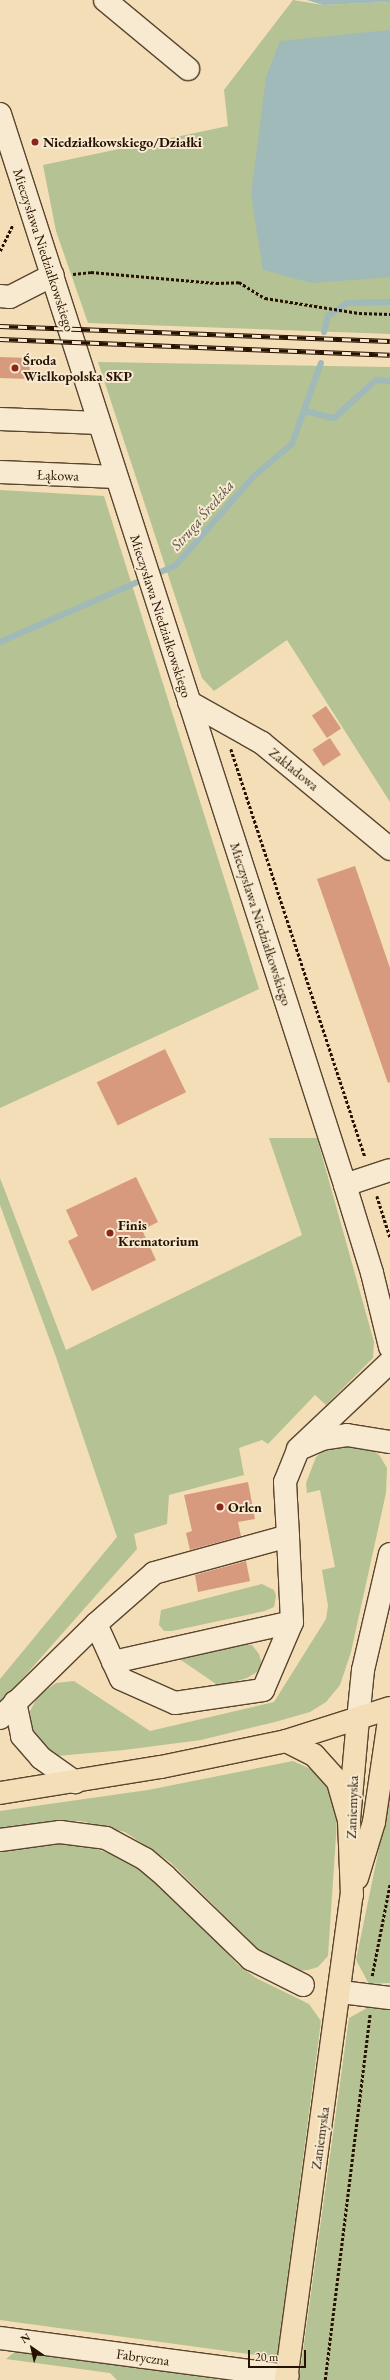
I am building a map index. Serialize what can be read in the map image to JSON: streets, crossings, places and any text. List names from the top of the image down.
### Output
{
  "streets": {
    "main road": ["Zaniemyska"],
    "street": [
      "Mieczysława Niedziałkowskiego",
      "Łąkowa",
      "Zakładowa",
      "Fabryczna"
    ]
  },
  "crossings": [
    ["Mieczysława Niedziałkowskiego", "Łąkowa"],
    ["Mieczysława Niedziałkowskiego", "Zakładowa"],
    ["Zaniemyska", "Fabryczna"]
  ],
  "water": ["Struga Średzka"],
  "places": [
    "Niedziałkowskiego/Działki",
    "Środa Wielkopolska SKP",
    "Finis Krematorium",
    "Orlen"
  ],
  "scale_bar": "20 m",
  "north": "top left"
}
